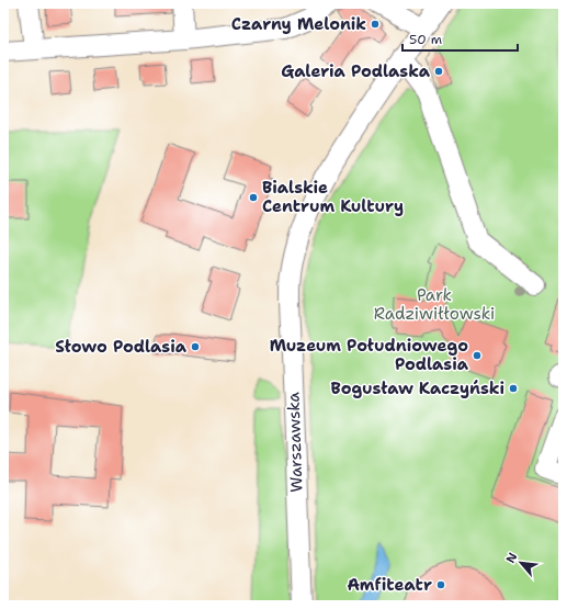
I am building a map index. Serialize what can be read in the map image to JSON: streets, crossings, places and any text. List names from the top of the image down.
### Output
{
  "streets": {
    "street": ["Warszawska"]
  },
  "parks": ["Park Radziwiłłowski"],
  "places": [
    "Czarny Melonik",
    "Galeria Podlaska",
    "Bialskie Centrum Kultury",
    "Słowo Podlasia",
    "Muzeum Południowego Podlasia",
    "Bogusław Kaczyński",
    "Amfiteatr"
  ],
  "scale_bar": "50 m",
  "north": "top left"
}
